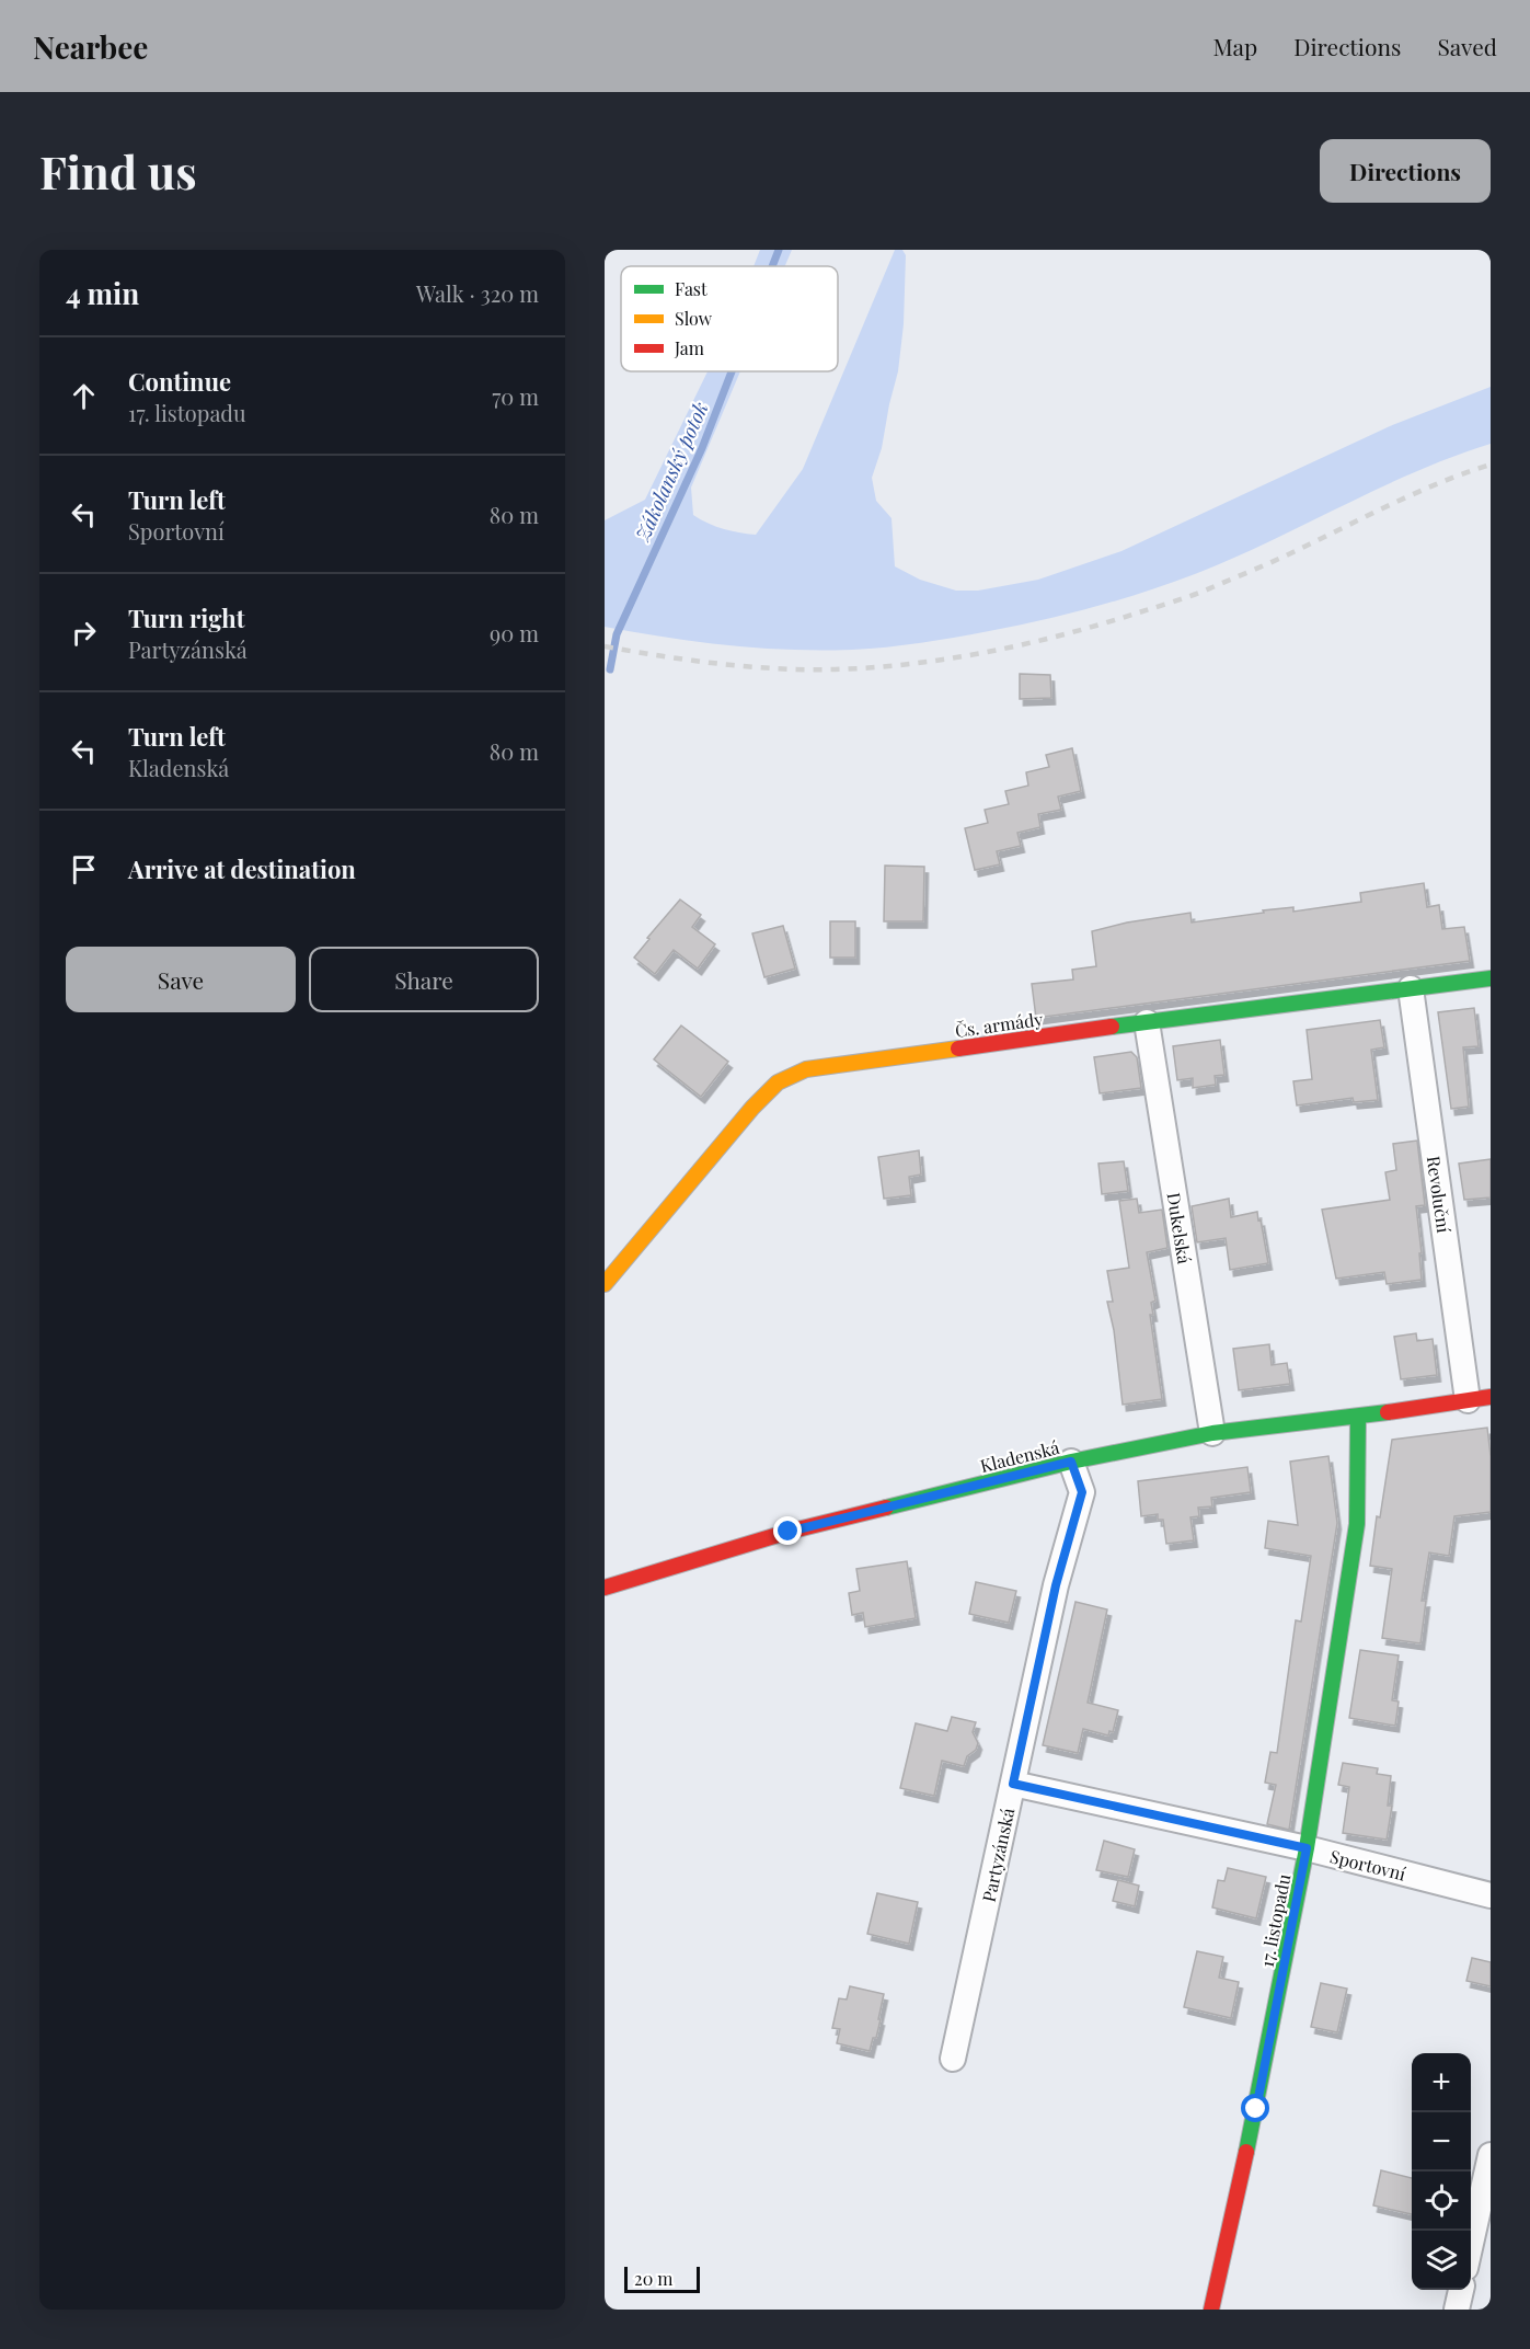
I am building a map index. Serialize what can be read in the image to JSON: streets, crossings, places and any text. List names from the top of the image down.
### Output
{
  "streets": {
    "street": [
      "Čs. armády",
      "Revoluční",
      "Dukelská",
      "Kladenská",
      "Partyzánská",
      "Sportovní",
      "17. listopadu"
    ]
  },
  "crossings": [
    ["Čs. armády", "Revoluční"],
    ["Čs. armády", "Dukelská"],
    ["Revoluční", "Kladenská"],
    ["Dukelská", "Kladenská"],
    ["Kladenská", "Partyzánská"],
    ["Kladenská", "17. listopadu"],
    ["Partyzánská", "Sportovní"],
    ["Sportovní", "17. listopadu"]
  ],
  "water": ["Zákolanský potok"],
  "legend": ["Fast", "Slow", "Jam"],
  "scale_bar": "20 m",
  "page": {
    "header": "Nearbee",
    "nav": ["Map", "Directions", "Saved"],
    "buttons": [
      "Directions",
      ["Save", "Share"]
    ],
    "title": "Find us",
    "heading": ["4 min", "Walk · 320 m"],
    "list": [
      ["Continue", "17. listopadu", "70 m"],
      ["Turn left", "Sportovní", "80 m"],
      ["Turn right", "Partyzánská", "90 m"],
      ["Turn left", "Kladenská", "80 m"],
      "Arrive at destination"
    ],
    "map_buttons": ["+", "−"],
    "scale": "20 m"
  }
}
